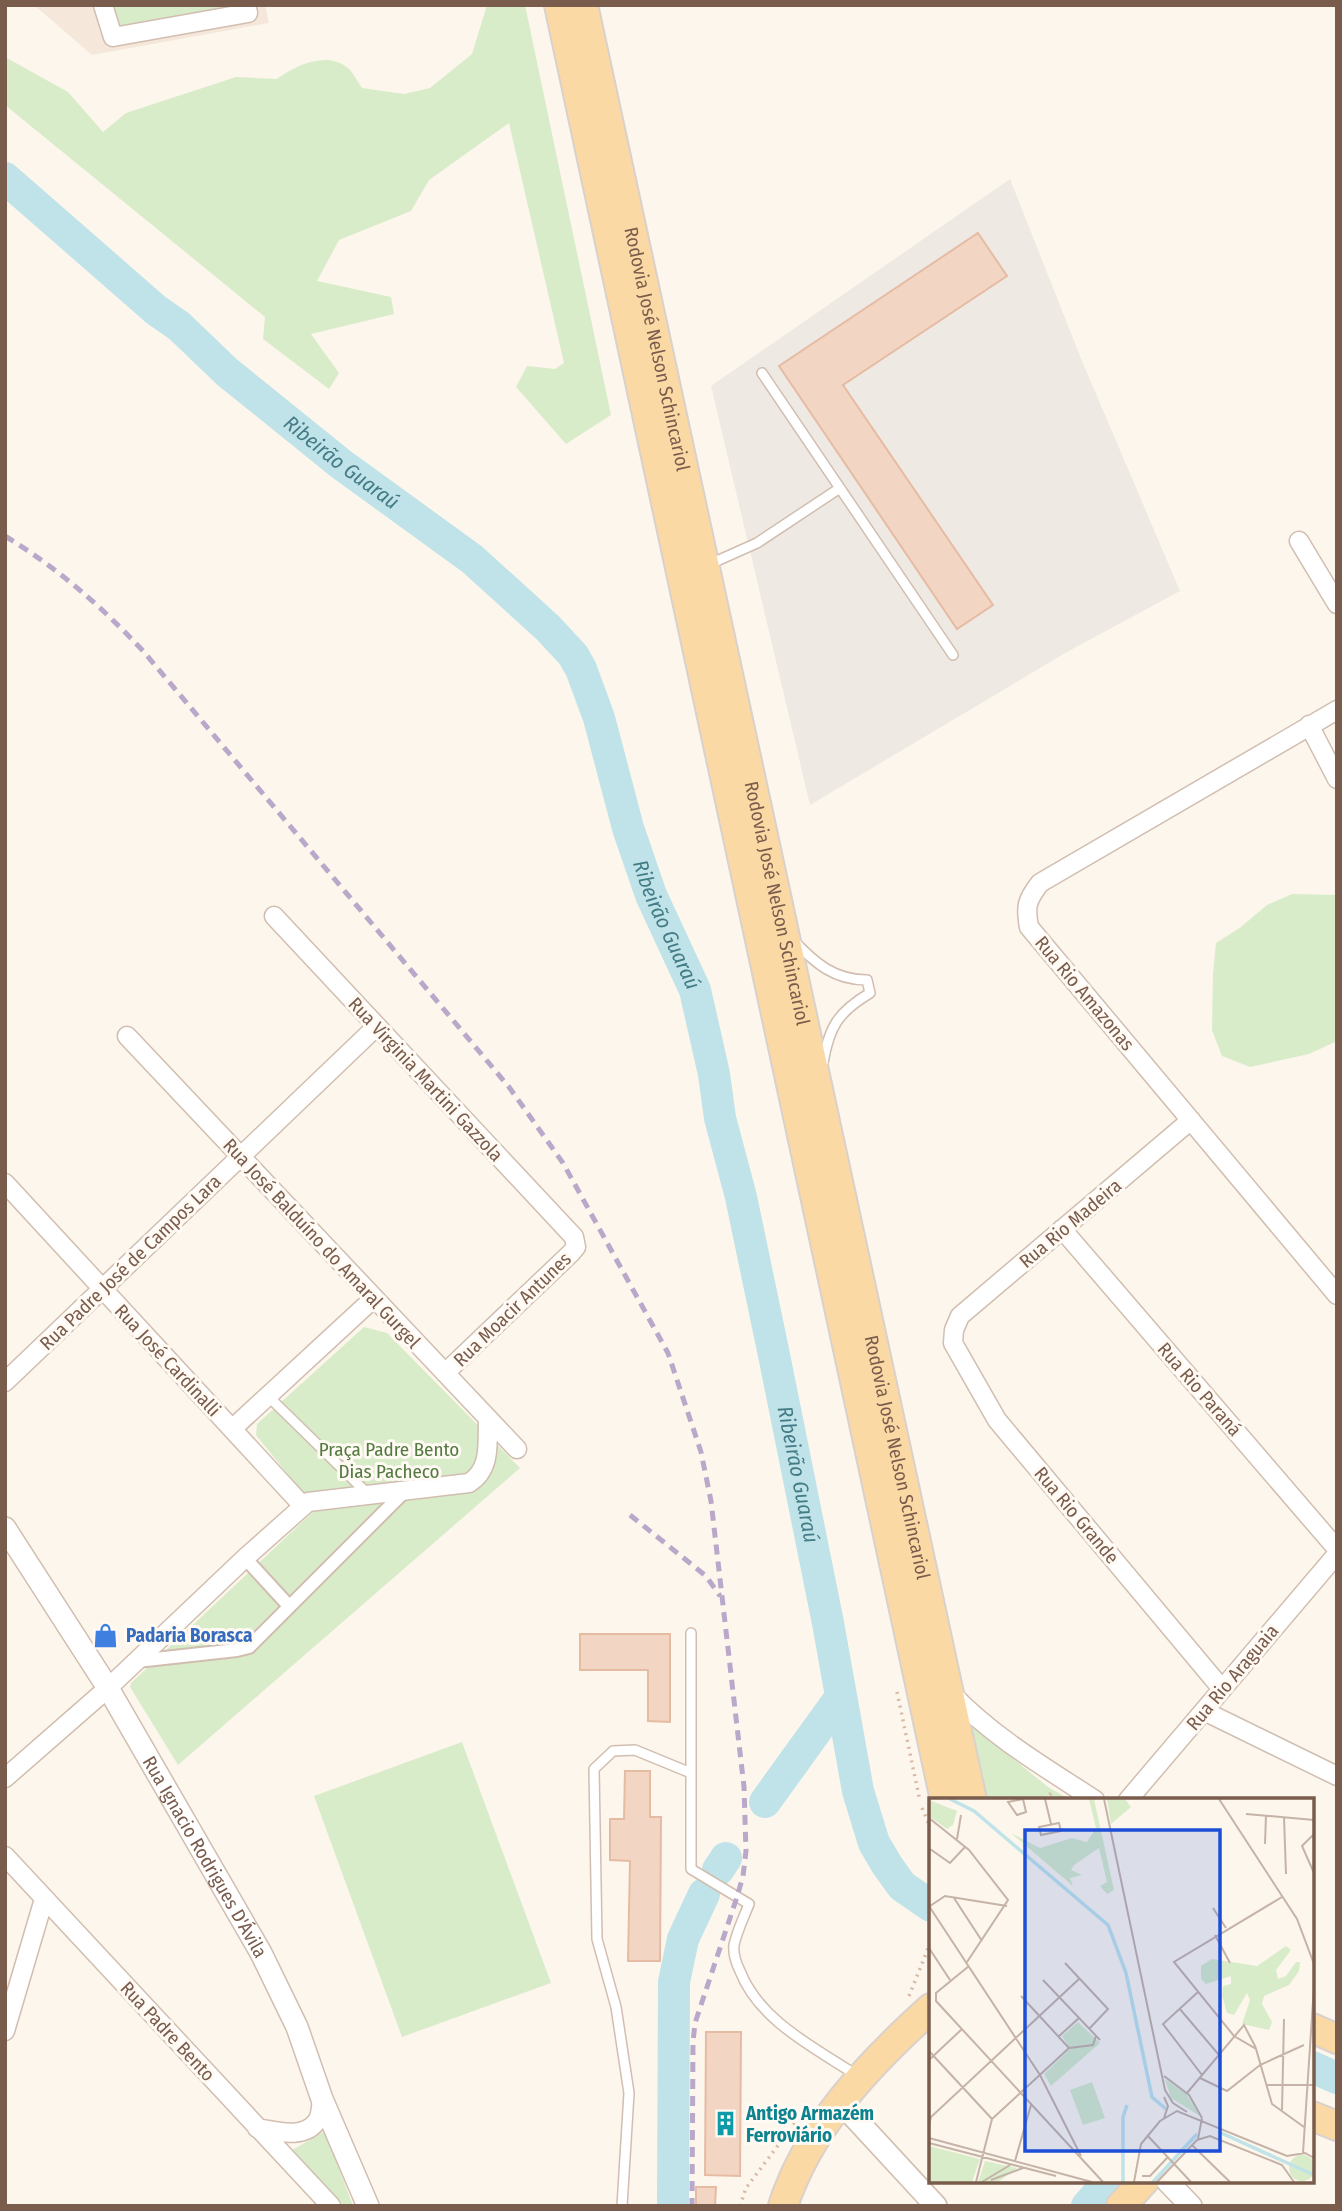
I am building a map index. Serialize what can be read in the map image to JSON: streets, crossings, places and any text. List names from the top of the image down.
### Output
{
  "streets": {
    "main road": ["Rodovia José Nelson Schincariol"],
    "street": [
      "Rua Rio Amazonas",
      "Rua Virginia Martini Gazzola",
      "Rua Rio Madeira",
      "Rua José Balduíno do Amaral Gurgel",
      "Rua Padre José de Campos Lara",
      "Rua Moacir Antunes",
      "Rua José Cardinalli",
      "Rua Rio Paraná",
      "Rua Rio Grande",
      "Rua Rio Araguaia",
      "Rua Ignacio Rodrigues D'Ávila",
      "Rua Padre Bento"
    ]
  },
  "crossings": [
    ["Rua Rio Amazonas", "Rua Rio Madeira"],
    ["Rua Virginia Martini Gazzola", "Rua Padre José de Campos Lara"],
    ["Rua Virginia Martini Gazzola", "Rua Moacir Antunes"],
    ["Rua Rio Madeira", "Rua Rio Paraná"],
    ["Rua Rio Madeira", "Rua Rio Grande"],
    ["Rua José Balduíno do Amaral Gurgel", "Rua Padre José de Campos Lara"],
    ["Rua José Balduíno do Amaral Gurgel", "Rua Moacir Antunes"],
    ["Rua Padre José de Campos Lara", "Rua José Cardinalli"],
    ["Rua Rio Paraná", "Rua Rio Araguaia"],
    ["Rua Rio Grande", "Rua Rio Araguaia"]
  ],
  "water": ["Ribeirão Guaraú"],
  "parks": ["Praça Padre Bento Dias Pacheco"],
  "places": {
    "shop": ["Padaria Borasca"],
    "building": ["Antigo Armazém Ferroviário"]
  }
}
